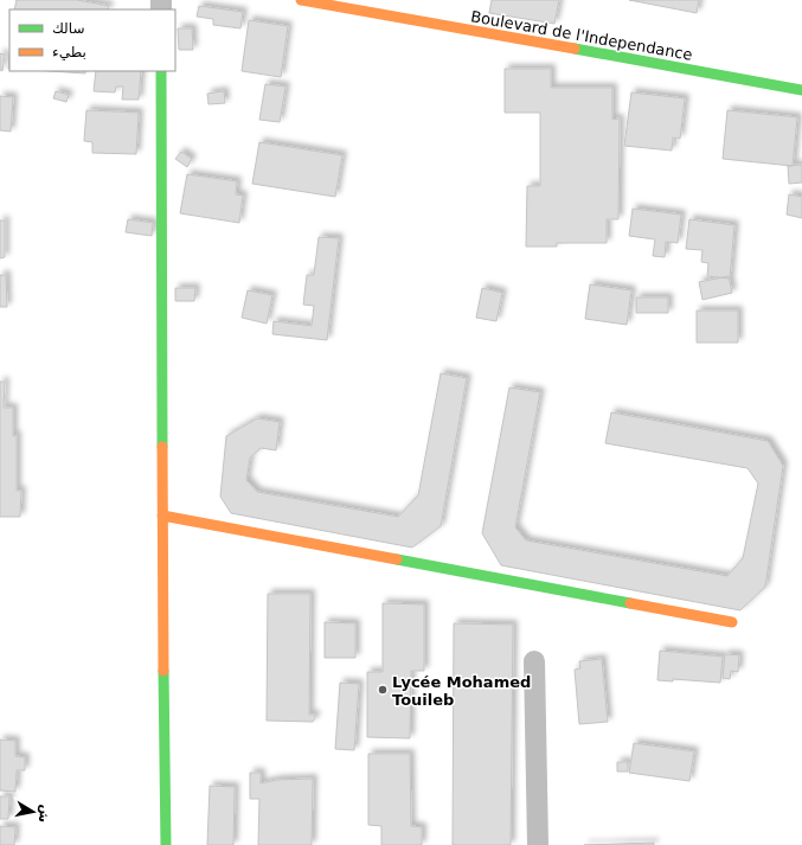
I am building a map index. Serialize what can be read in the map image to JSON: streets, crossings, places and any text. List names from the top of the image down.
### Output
{
  "streets": {
    "street": ["Boulevard de l'Independance"]
  },
  "places": ["Lycée Mohamed Touileb"],
  "legend": ["سالك", "بطيء"],
  "north": "right"
}
